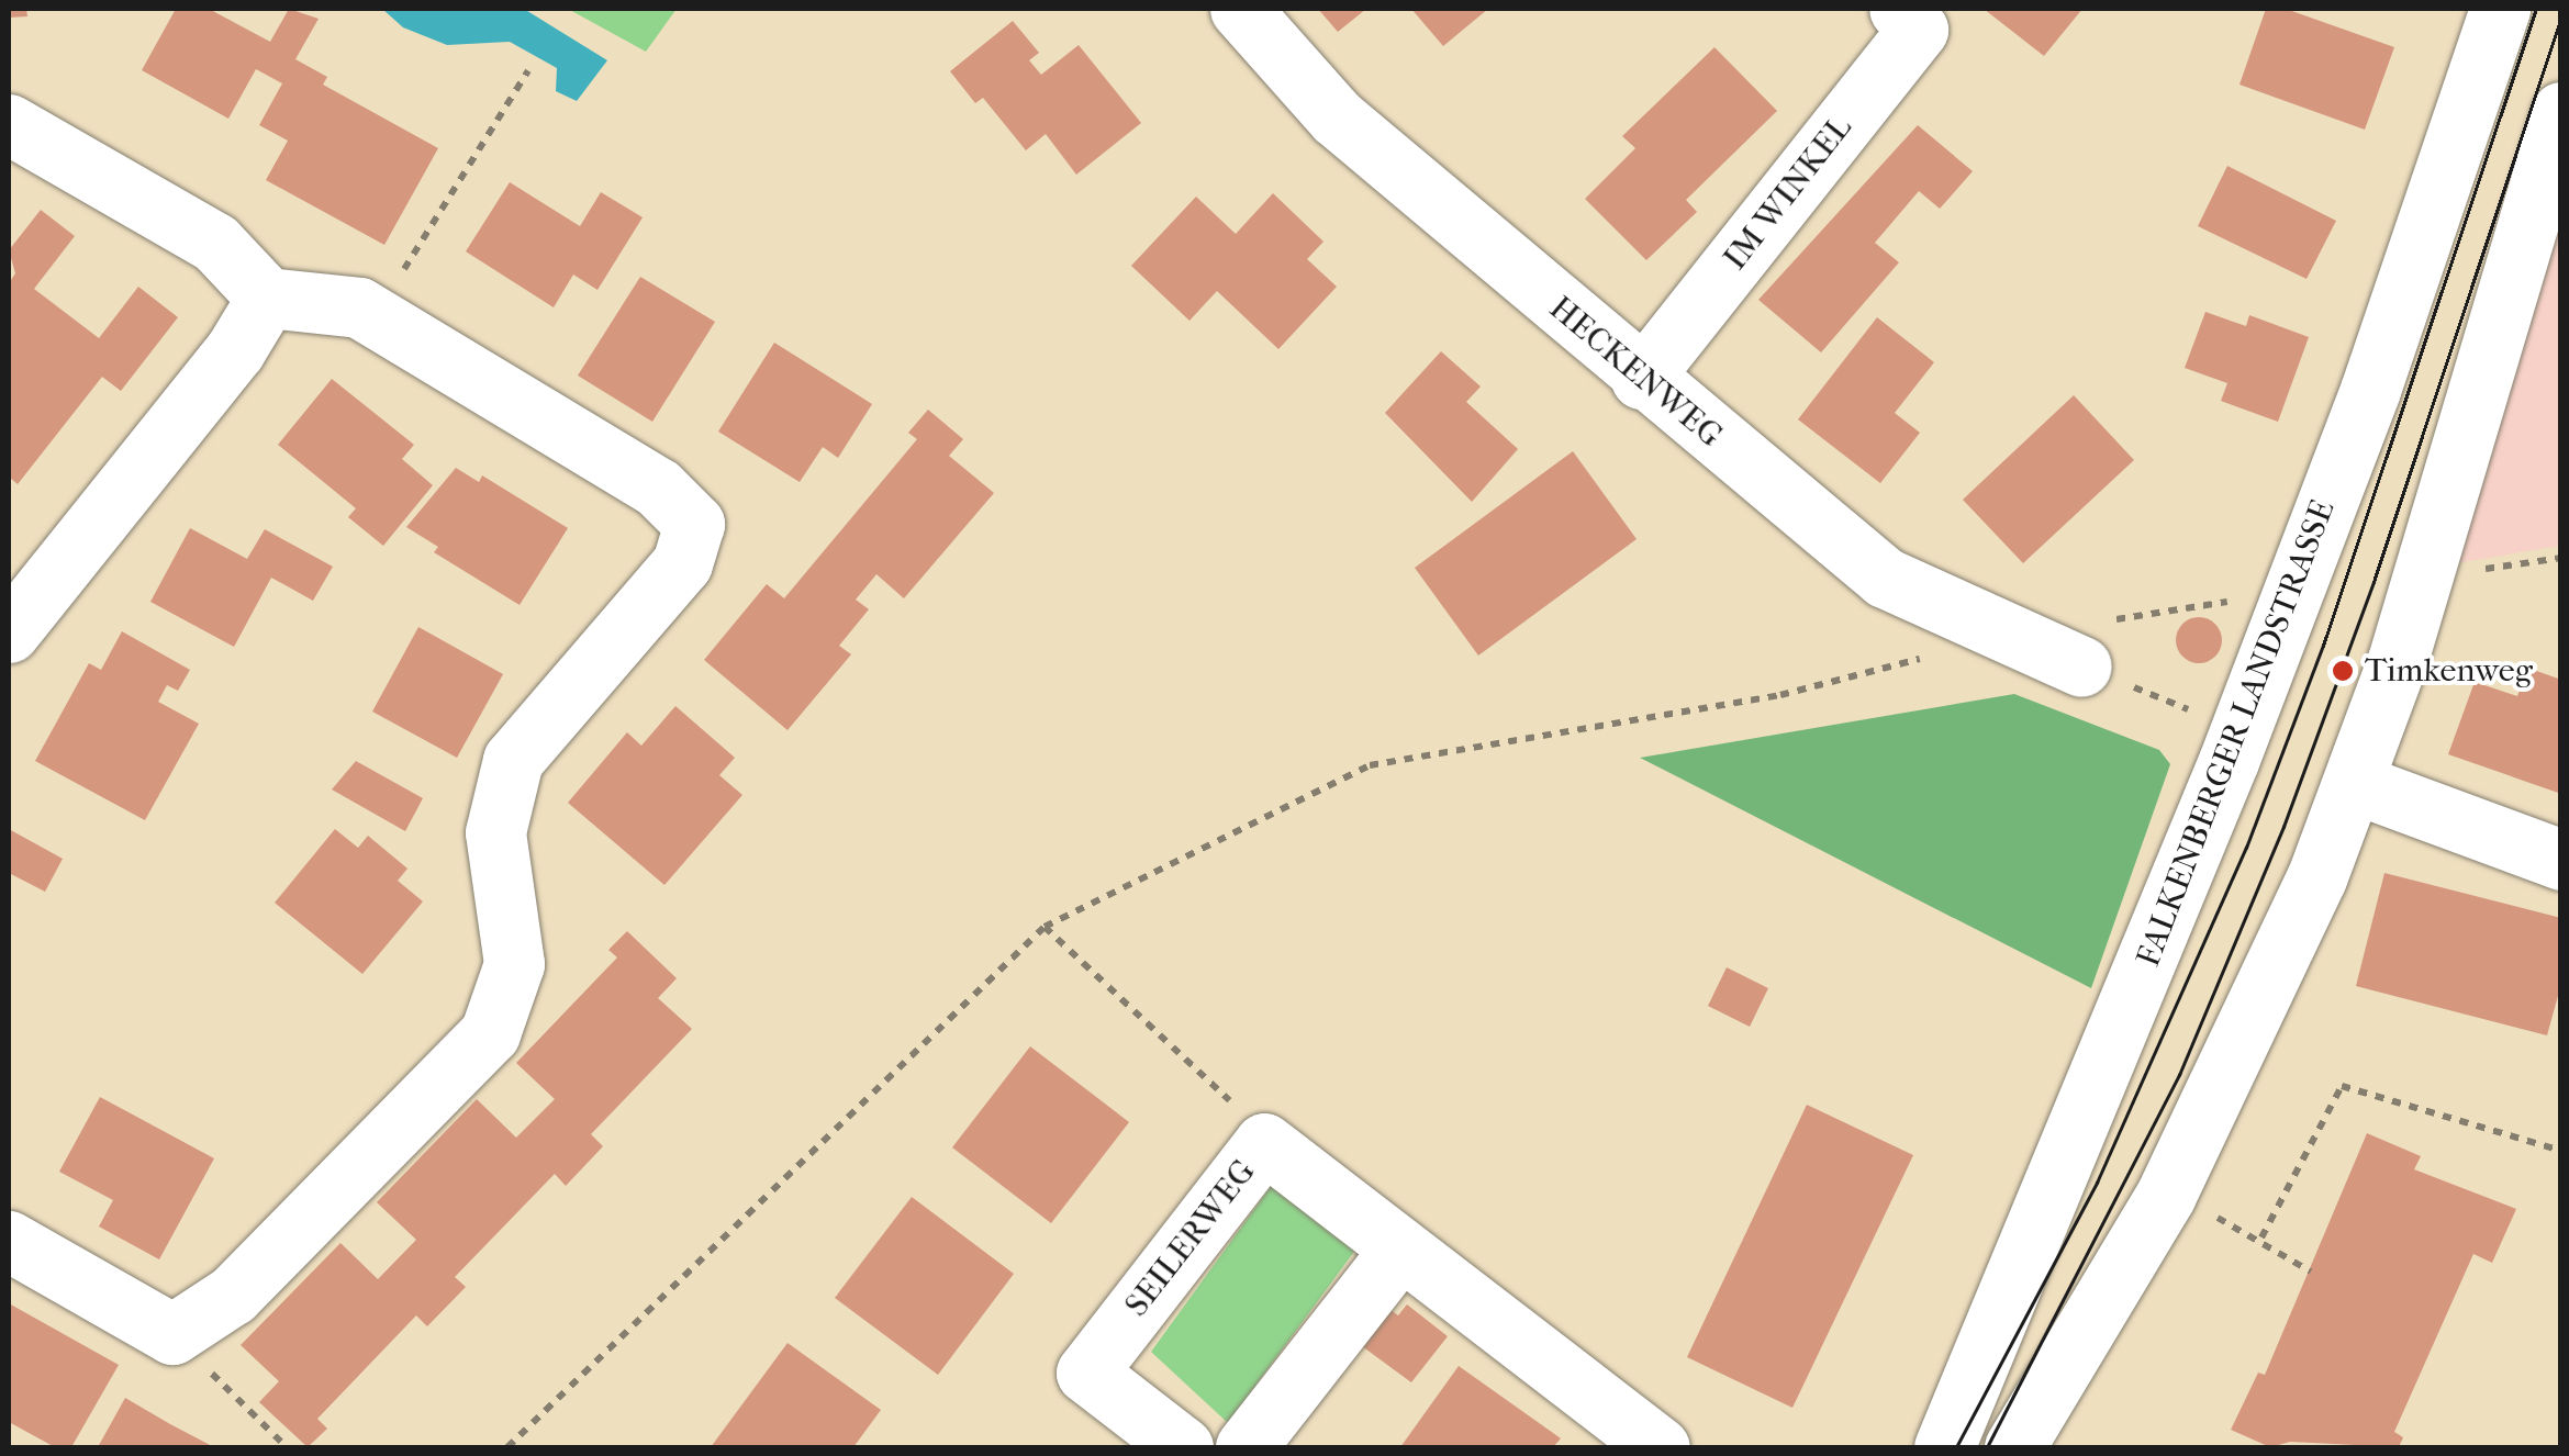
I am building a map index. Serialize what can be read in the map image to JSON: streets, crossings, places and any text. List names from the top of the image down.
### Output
{
  "streets": {
    "street": [
      "IM WINKEL",
      "HECKENWEG",
      "FALKENBERGER LANDSTRASSE",
      "SEILERWEG"
    ]
  },
  "crossings": [
    ["IM WINKEL", "HECKENWEG"]
  ],
  "places": ["Timkenweg"]
}
